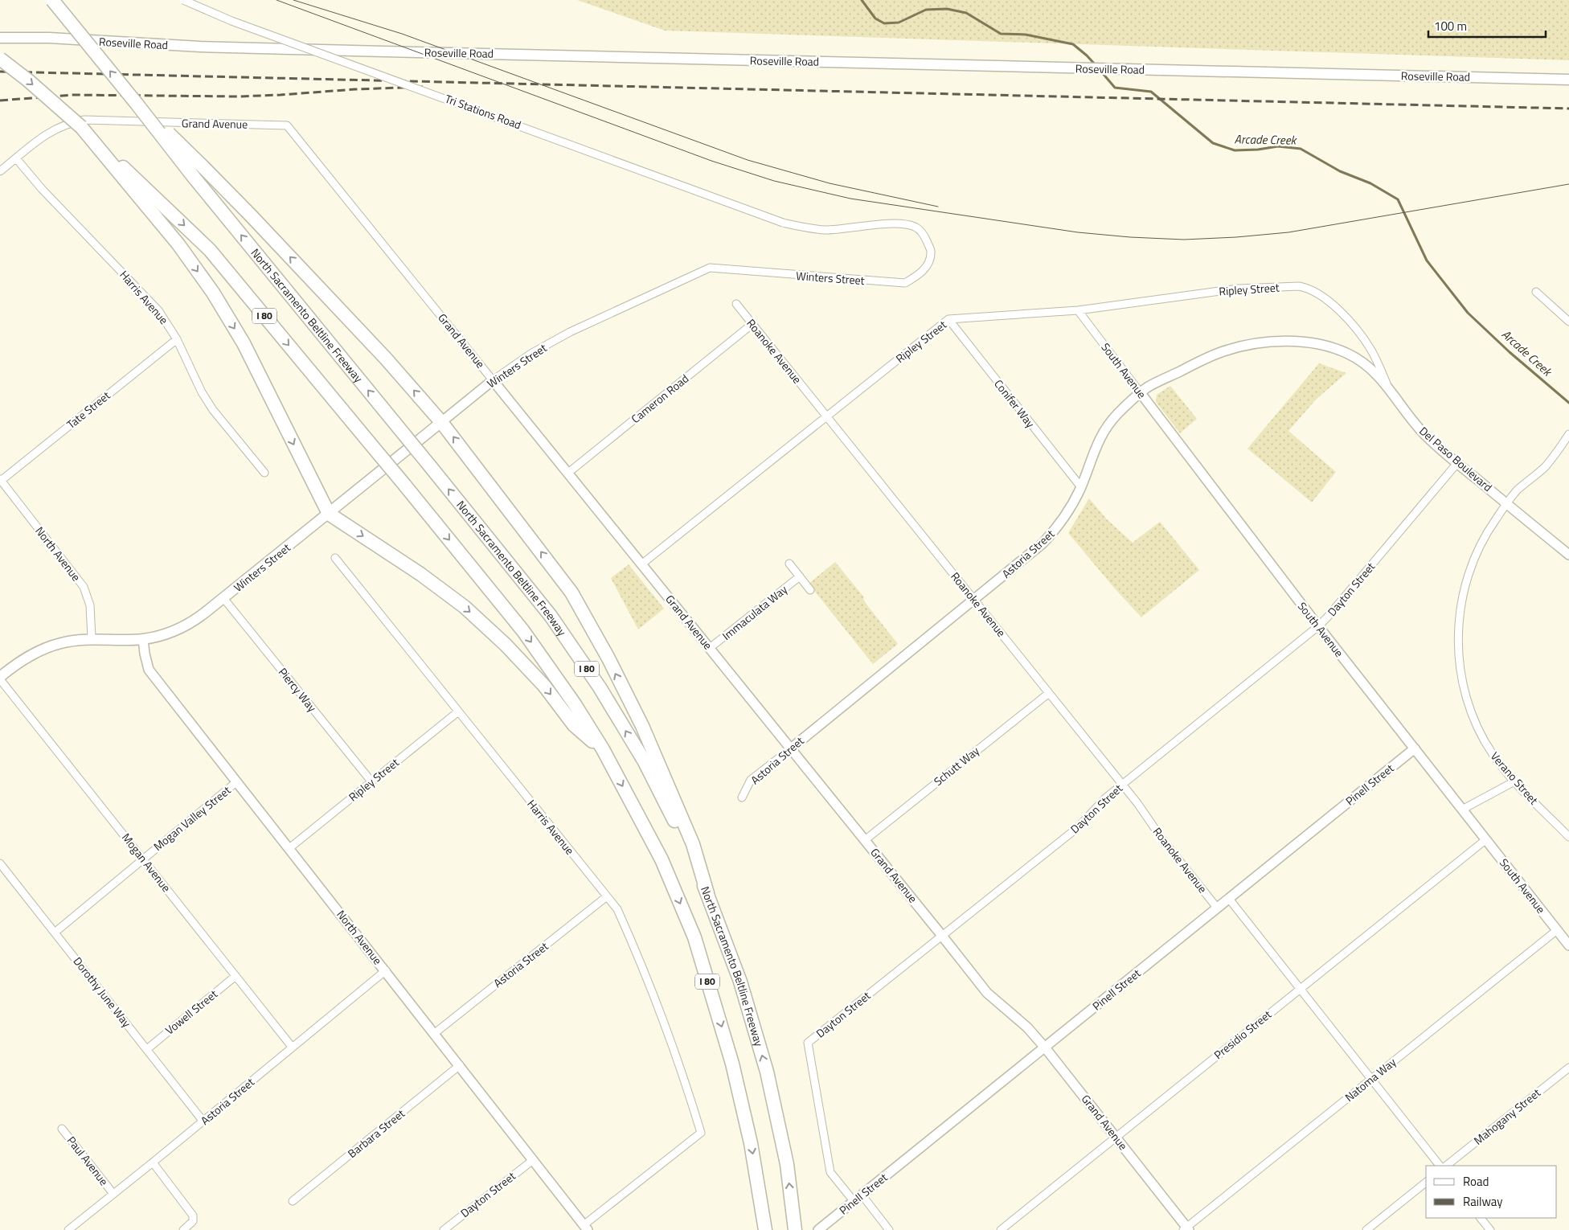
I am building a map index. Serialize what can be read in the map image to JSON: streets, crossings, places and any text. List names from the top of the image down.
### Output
{
  "streets": {
    "highway": ["North Sacramento Beltline Freeway", "I 80"],
    "main road": ["Roseville Road", "Winters Street"],
    "street": [
      "Tri Stations Road",
      "Grand Avenue",
      "Ripley Street",
      "Harris Avenue",
      "Roanoke Avenue",
      "South Avenue",
      "Cameron Road",
      "Conifer Way",
      "Tate Street",
      "Del Paso Boulevard",
      "North Avenue",
      "Astoria Street",
      "Dayton Street",
      "Immaculata Way",
      "Piercy Way",
      "Schutt Way",
      "Verano Street",
      "Pinell Street",
      "Mogan Valley Street",
      "Mogan Avenue",
      "Dorothy June Way",
      "Vowell Street",
      "Presidio Street",
      "Natoma Way",
      "Mahogany Street",
      "Barbara Street",
      "Paul Avenue"
    ]
  },
  "crossings": [
    ["Tri Stations Road", "Winters Street"],
    ["Grand Avenue", "Winters Street"],
    ["Grand Avenue", "Ripley Street"],
    ["Grand Avenue", "Harris Avenue"],
    ["Grand Avenue", "Cameron Road"],
    ["Grand Avenue", "Astoria Street"],
    ["Grand Avenue", "Dayton Street"],
    ["Grand Avenue", "Immaculata Way"],
    ["Grand Avenue", "Schutt Way"],
    ["Grand Avenue", "Pinell Street"],
    ["Grand Avenue", "Presidio Street"],
    ["Grand Avenue", "Natoma Way"],
    ["Winters Street", "North Avenue"],
    ["Winters Street", "Piercy Way"],
    ["Winters Street", "Mogan Avenue"],
    ["Ripley Street", "Harris Avenue"],
    ["Ripley Street", "Roanoke Avenue"],
    ["Ripley Street", "South Avenue"],
    ["Ripley Street", "Conifer Way"],
    ["Ripley Street", "Del Paso Boulevard"],
    ["Ripley Street", "North Avenue"],
    ["Ripley Street", "Piercy Way"],
    ["Harris Avenue", "Tate Street"],
    ["Harris Avenue", "North Avenue"],
    ["Harris Avenue", "Astoria Street"],
    ["Roanoke Avenue", "Cameron Road"],
    ["Roanoke Avenue", "Astoria Street"],
    ["Roanoke Avenue", "Dayton Street"],
    ["Roanoke Avenue", "Schutt Way"],
    ["Roanoke Avenue", "Pinell Street"],
    ["South Avenue", "Astoria Street"],
    ["South Avenue", "Dayton Street"],
    ["South Avenue", "Pinell Street"],
    ["South Avenue", "Presidio Street"],
    ["South Avenue", "Natoma Way"],
    ["Conifer Way", "Astoria Street"],
    ["Tate Street", "North Avenue"],
    ["Del Paso Boulevard", "Astoria Street"],
    ["Del Paso Boulevard", "Dayton Street"],
    ["Del Paso Boulevard", "Verano Street"],
    ["North Avenue", "Astoria Street"],
    ["North Avenue", "Dayton Street"],
    ["North Avenue", "Mogan Valley Street"],
    ["North Avenue", "Barbara Street"],
    ["Astoria Street", "Mogan Avenue"],
    ["Astoria Street", "Dorothy June Way"],
    ["Astoria Street", "Paul Avenue"],
    ["Dayton Street", "Pinell Street"],
    ["Mogan Valley Street", "Mogan Avenue"],
    ["Mogan Valley Street", "Dorothy June Way"],
    ["Mogan Avenue", "Vowell Street"],
    ["Dorothy June Way", "Vowell Street"]
  ],
  "water": ["Arcade Creek"],
  "legend": ["Road", "Railway"],
  "scale_bar": "100 m"
}
